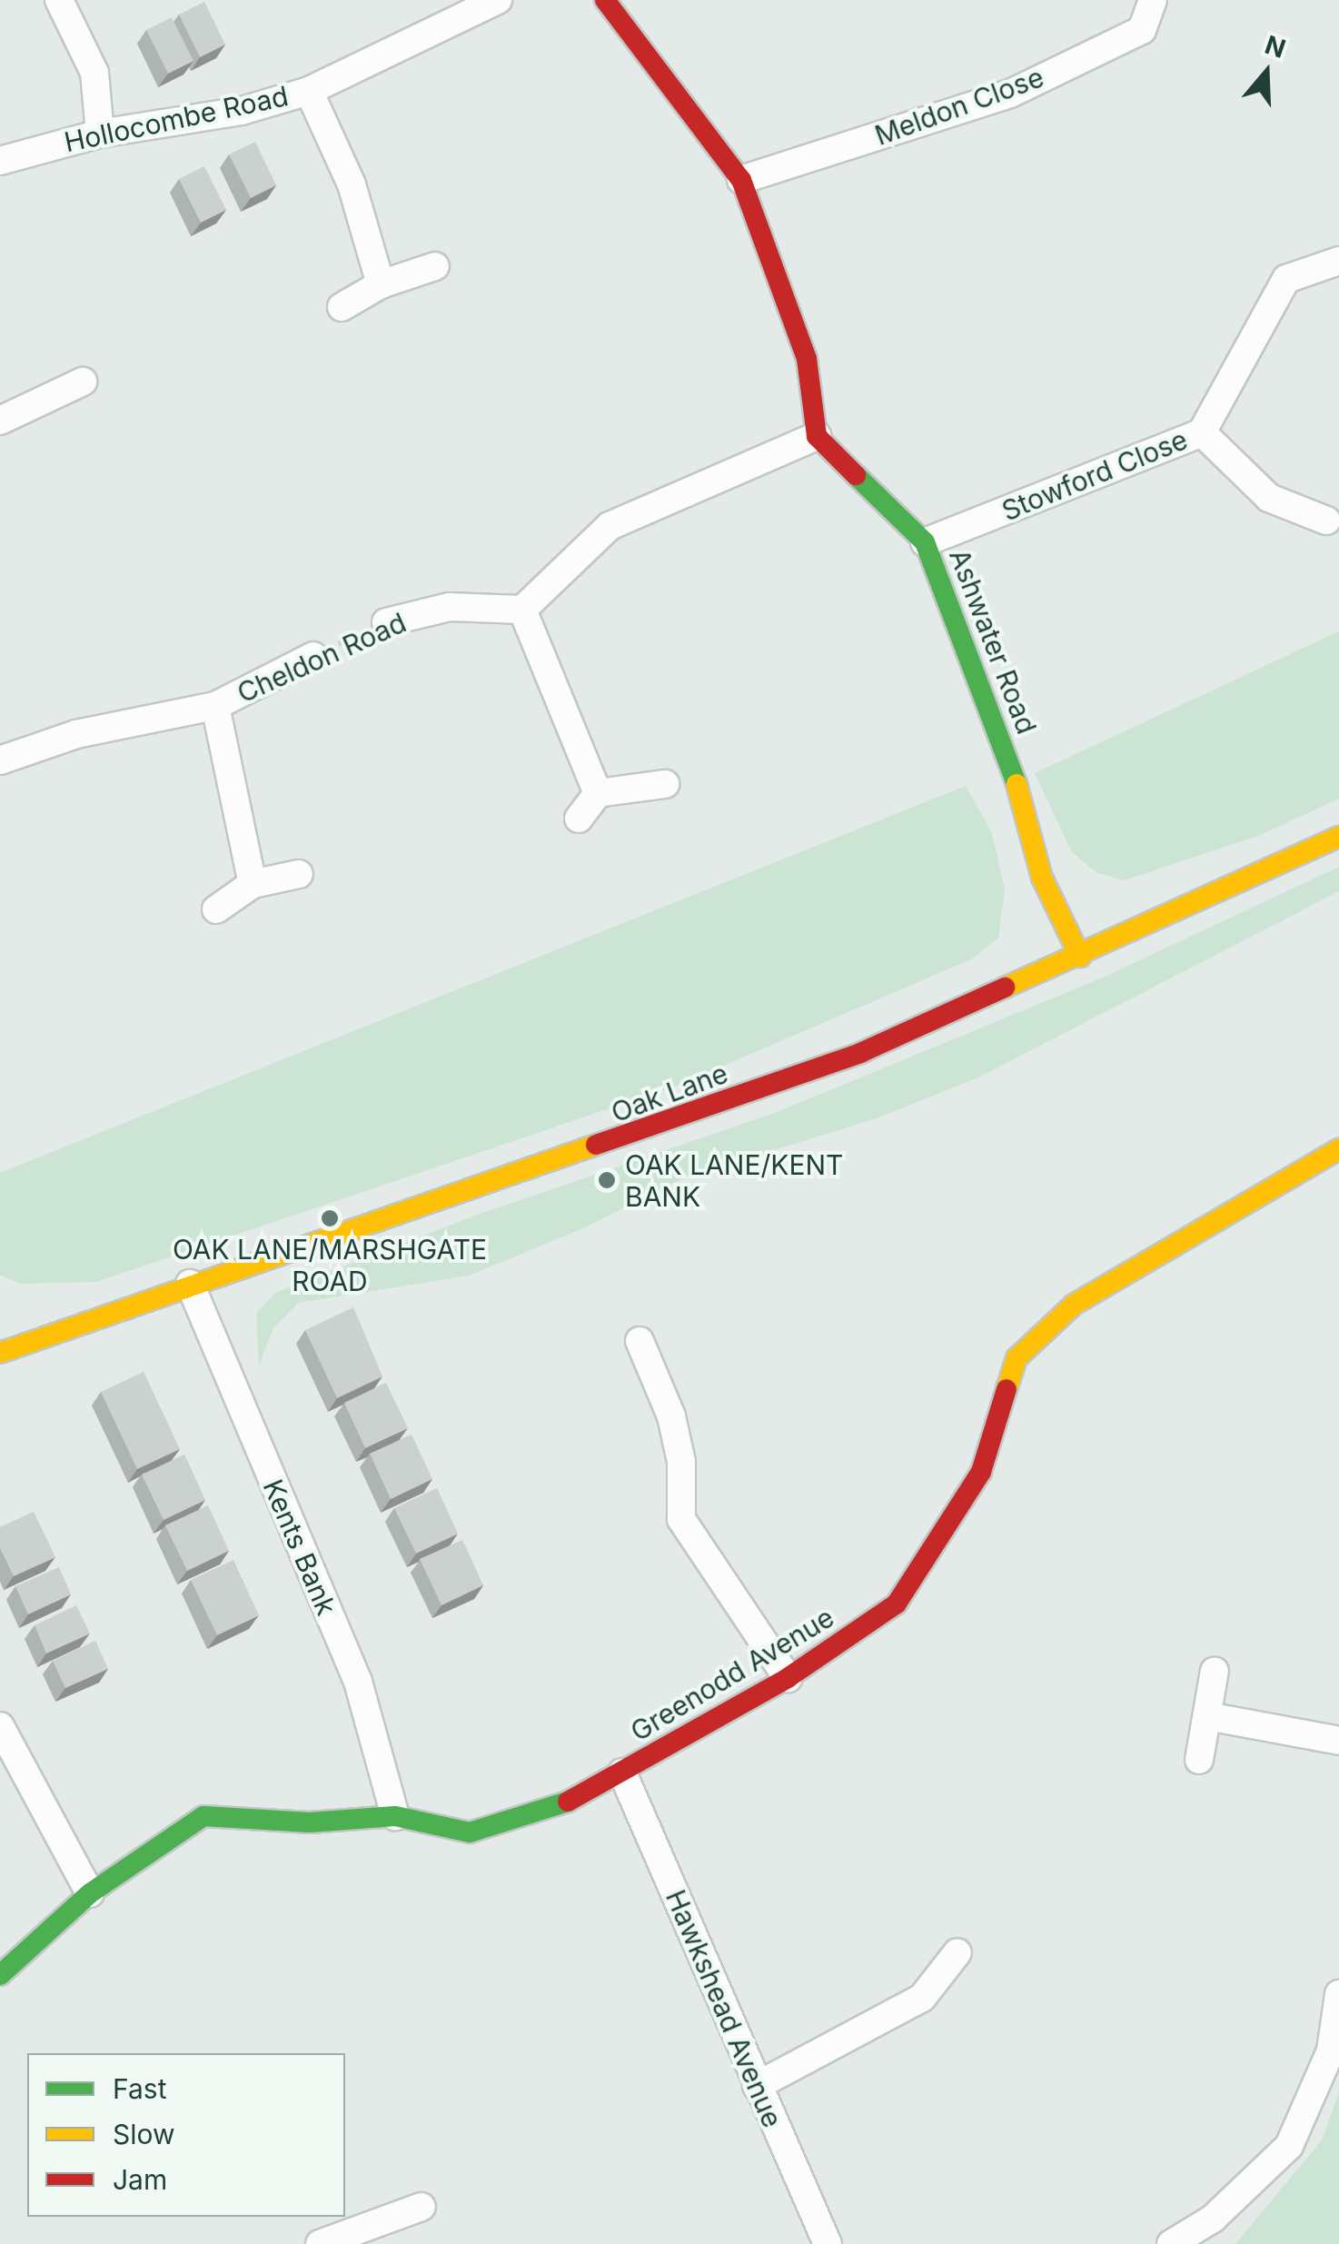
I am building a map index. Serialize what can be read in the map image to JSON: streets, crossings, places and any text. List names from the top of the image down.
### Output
{
  "streets": {
    "street": [
      "Meldon Close",
      "Hollocombe Road",
      "Stowford Close",
      "Ashwater Road",
      "Cheldon Road",
      "Oak Lane",
      "Kents Bank",
      "Greenodd Avenue",
      "Hawkshead Avenue"
    ]
  },
  "crossings": [
    ["Stowford Close", "Ashwater Road"],
    ["Ashwater Road", "Oak Lane"],
    ["Oak Lane", "Kents Bank"],
    ["Kents Bank", "Greenodd Avenue"],
    ["Greenodd Avenue", "Hawkshead Avenue"]
  ],
  "places": ["OAK LANE/KENT BANK", "OAK LANE/MARSHGATE ROAD"],
  "legend": ["Fast", "Slow", "Jam"],
  "north": "top"
}
